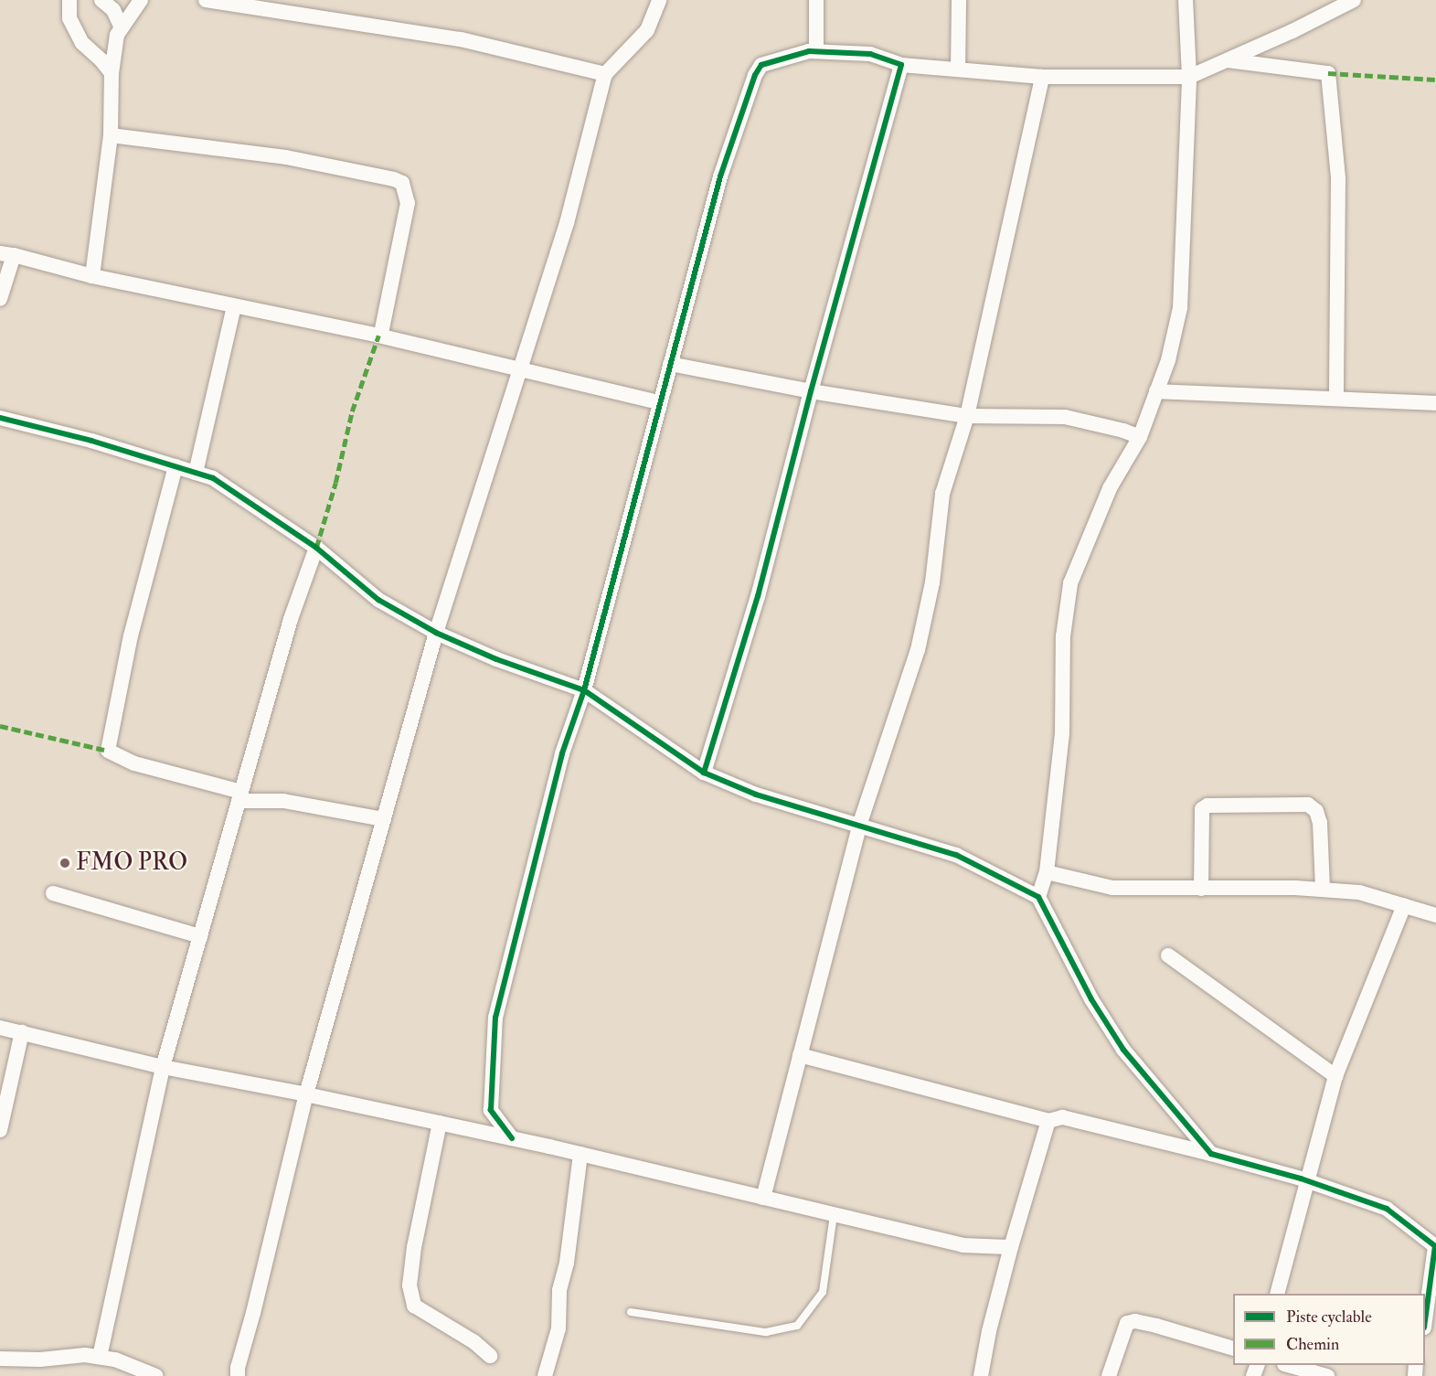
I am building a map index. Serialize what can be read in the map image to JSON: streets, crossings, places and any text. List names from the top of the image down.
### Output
{
  "places": ["FMO PRO"],
  "legend": ["Piste cyclable", "Chemin"]
}
